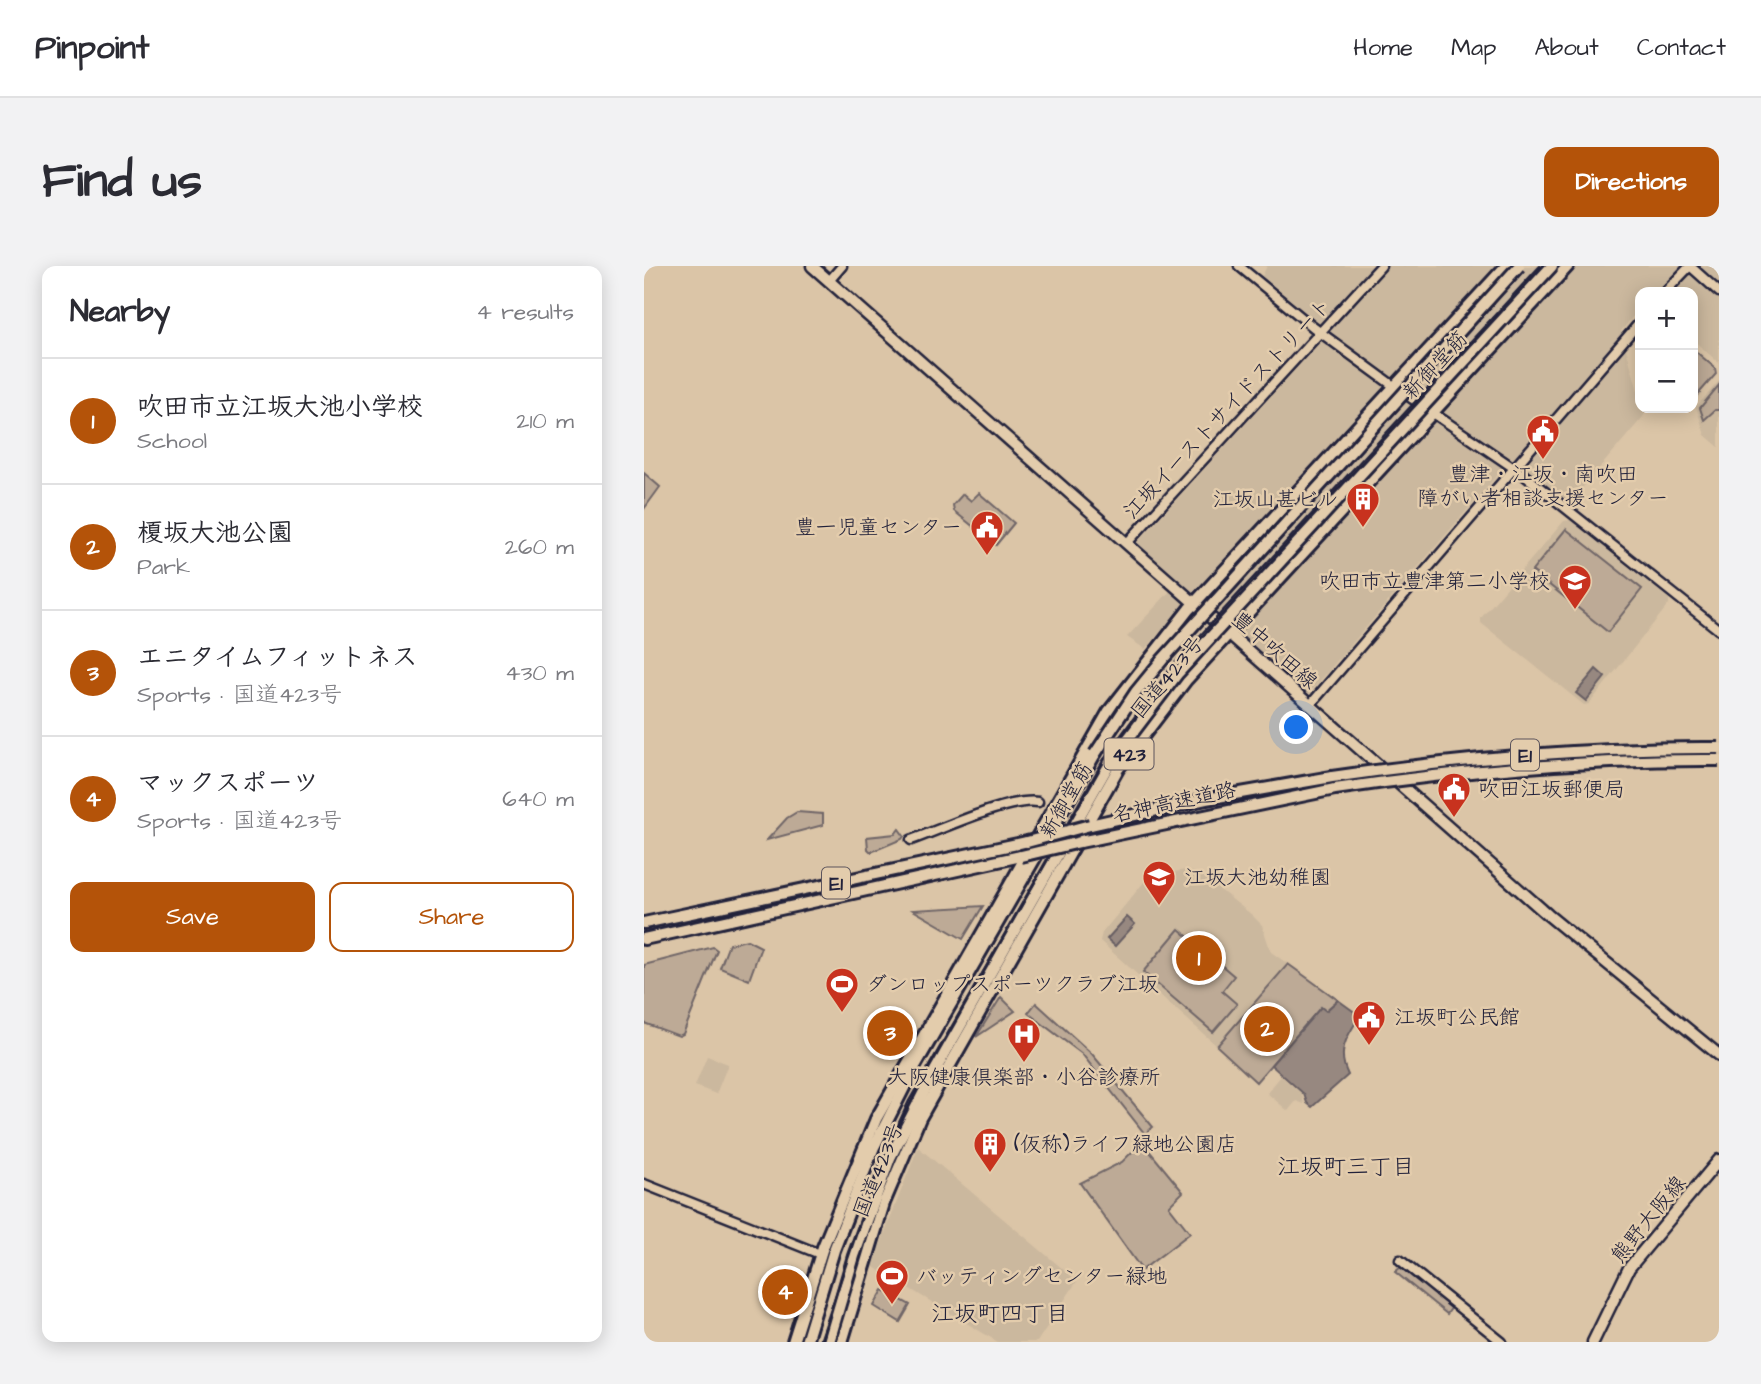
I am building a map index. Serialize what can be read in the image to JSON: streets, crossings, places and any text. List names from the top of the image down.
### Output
{
  "streets": {
    "highway": [
      "新御堂筋",
      "国道423号",
      "423",
      "E1",
      "名神高速道路"
    ],
    "main road": ["豊中吹田線", "熊野大阪線"],
    "street": ["江坂イーストサイドストリート"]
  },
  "crossings": [
    ["江坂イーストサイドストリート", "豊中吹田線"],
    ["豊中吹田線", "国道423号"]
  ],
  "districts": ["江坂町三丁目", "江坂町四丁目"],
  "places": {
    "public building": [
      "豊津・江坂・南吹田 障がい者相談支援センター",
      "豊一児童センター",
      "吹田江坂郵便局",
      "江坂町公民館"
    ],
    "building": ["江坂山甚ビル", "(仮称)ライフ緑地公園店"],
    "school or university": ["吹田市立豊津第二小学校", "江坂大池幼稚園"],
    "sports": ["ダンロップスポーツクラブ江坂", "バッティングセンター緑地"],
    "hospital": ["大阪健康倶楽部・小谷診療所"]
  },
  "page": {
    "header": "Pinpoint",
    "nav": [
      "Home",
      "Map",
      "About",
      "Contact"
    ],
    "buttons": [
      "Directions",
      ["Save", "Share"]
    ],
    "title": "Find us",
    "heading": ["Nearby", "4 results"],
    "map_buttons": ["+", "−"],
    "list": [
      {
        "mark": "1",
        "name": "吹田市立江坂大池小学校",
        "note": "School",
        "value": "210 m"
      },
      {
        "mark": "2",
        "name": "榎坂大池公園",
        "note": "Park",
        "value": "260 m"
      },
      {
        "mark": "3",
        "name": "エニタイムフィットネス",
        "note": "Sports · 国道423号",
        "value": "430 m"
      },
      {
        "mark": "4",
        "name": "マックスポーツ",
        "note": "Sports · 国道423号",
        "value": "640 m"
      }
    ],
    "pins": [
      "1",
      "2",
      "3",
      "4"
    ]
  }
}
